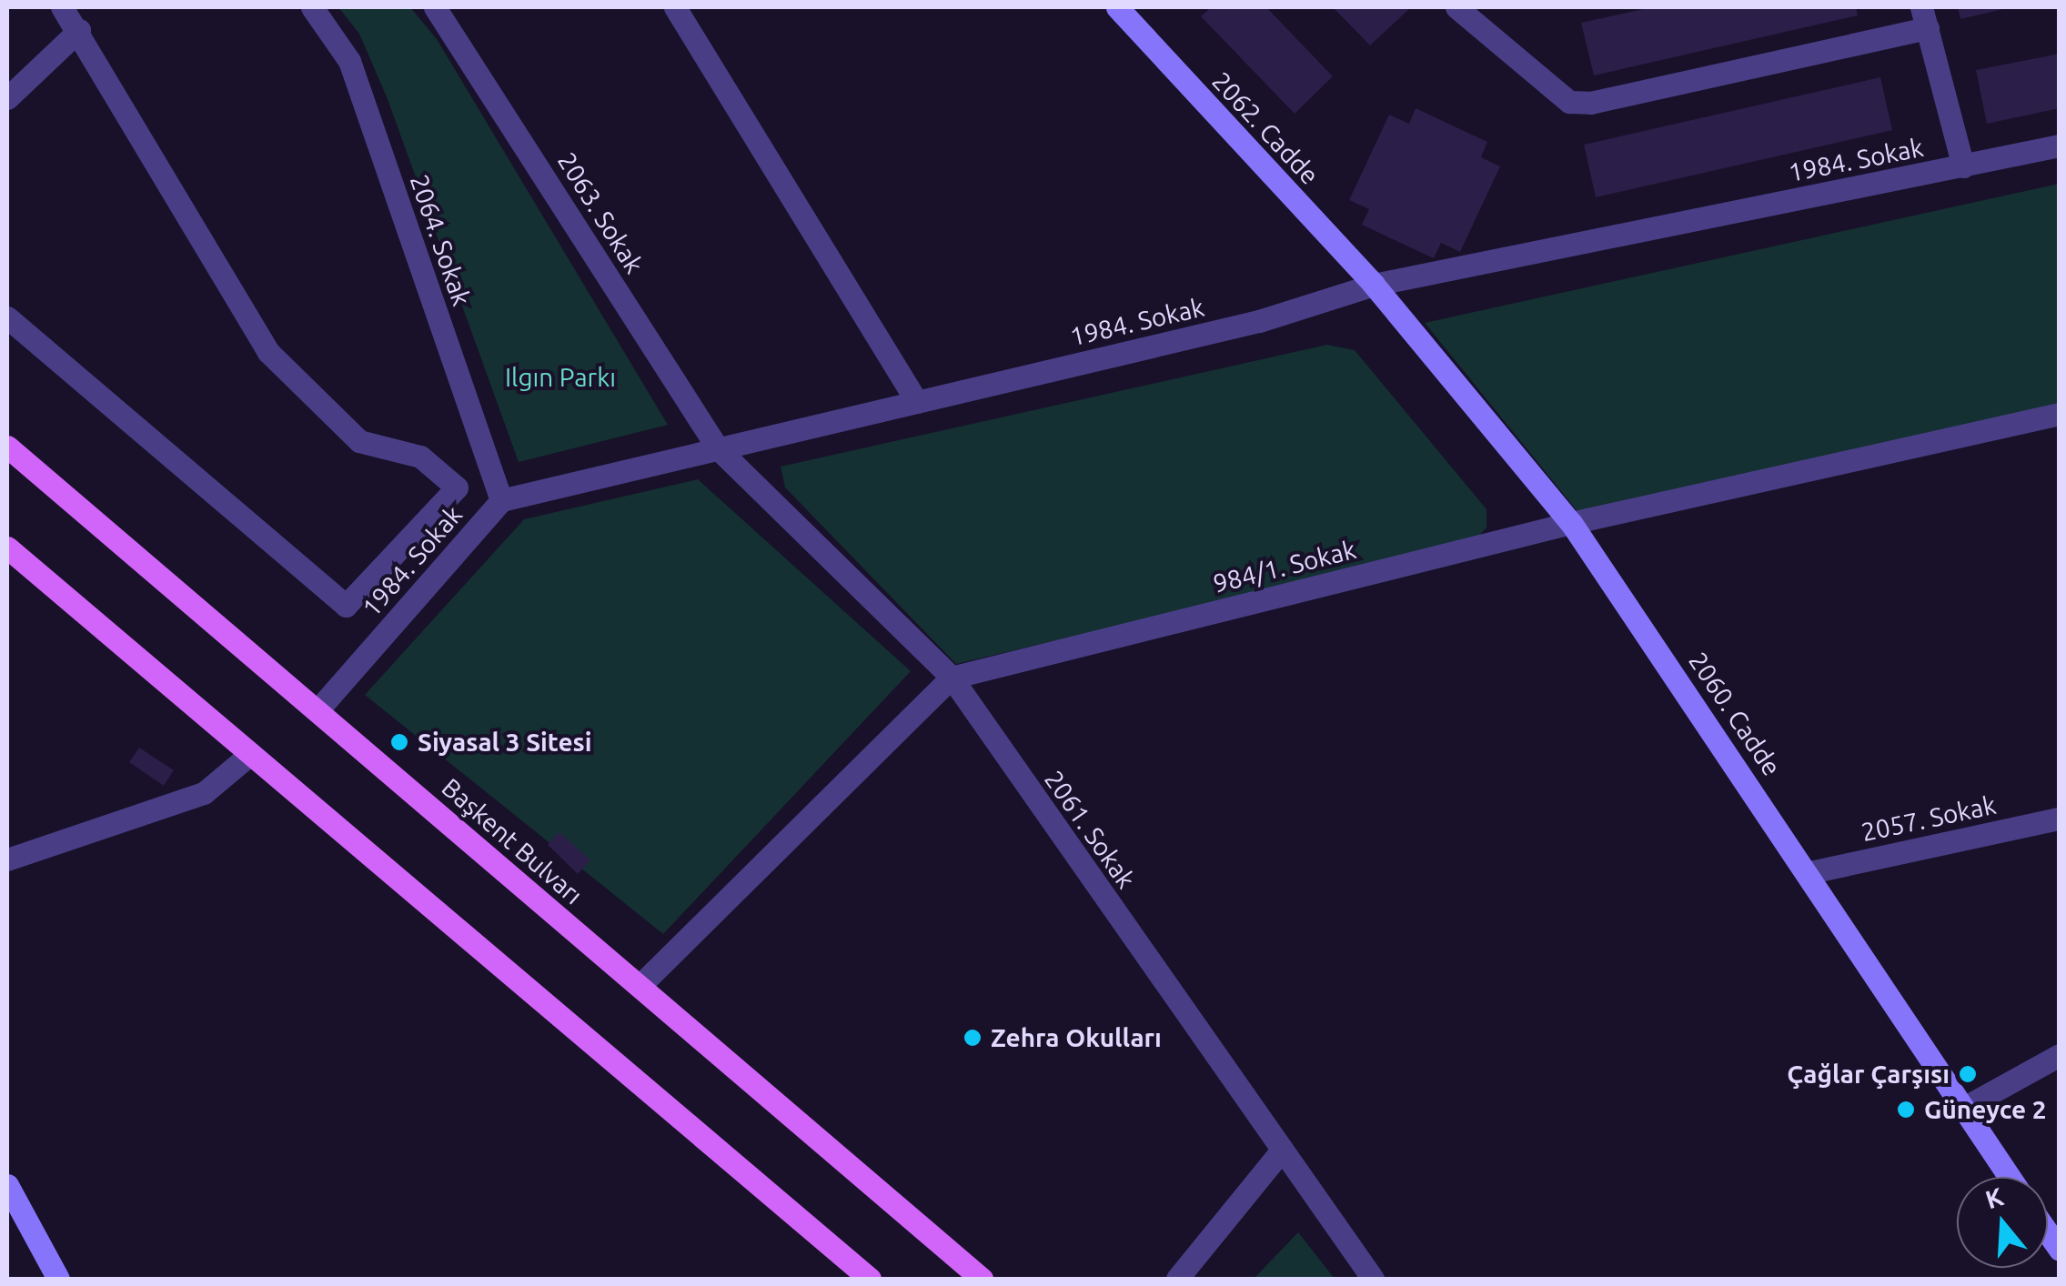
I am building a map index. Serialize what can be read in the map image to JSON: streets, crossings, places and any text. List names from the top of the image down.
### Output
{
  "streets": {
    "main road": ["Başkent Bulvarı"],
    "street": [
      "2062. Cadde",
      "1984. Sokak",
      "2063. Sokak",
      "2064. Sokak",
      "984/1. Sokak",
      "2060. Cadde",
      "2057. Sokak",
      "2061. Sokak"
    ]
  },
  "crossings": [
    ["2062. Cadde", "1984. Sokak"],
    ["2062. Cadde", "2060. Cadde"],
    ["1984. Sokak", "2063. Sokak"],
    ["1984. Sokak", "2064. Sokak"],
    ["1984. Sokak", "2060. Cadde"],
    ["1984. Sokak", "2061. Sokak"],
    ["1984. Sokak", "Başkent Bulvarı"],
    ["2063. Sokak", "2061. Sokak"],
    ["984/1. Sokak", "2060. Cadde"],
    ["984/1. Sokak", "2061. Sokak"],
    ["2060. Cadde", "2057. Sokak"]
  ],
  "parks": ["Ilgın Parkı"],
  "places": [
    "Siyasal 3 Sitesi",
    "Zehra Okulları",
    "Çağlar Çarşısı",
    "Güneyce 2"
  ],
  "north": "top"
}
